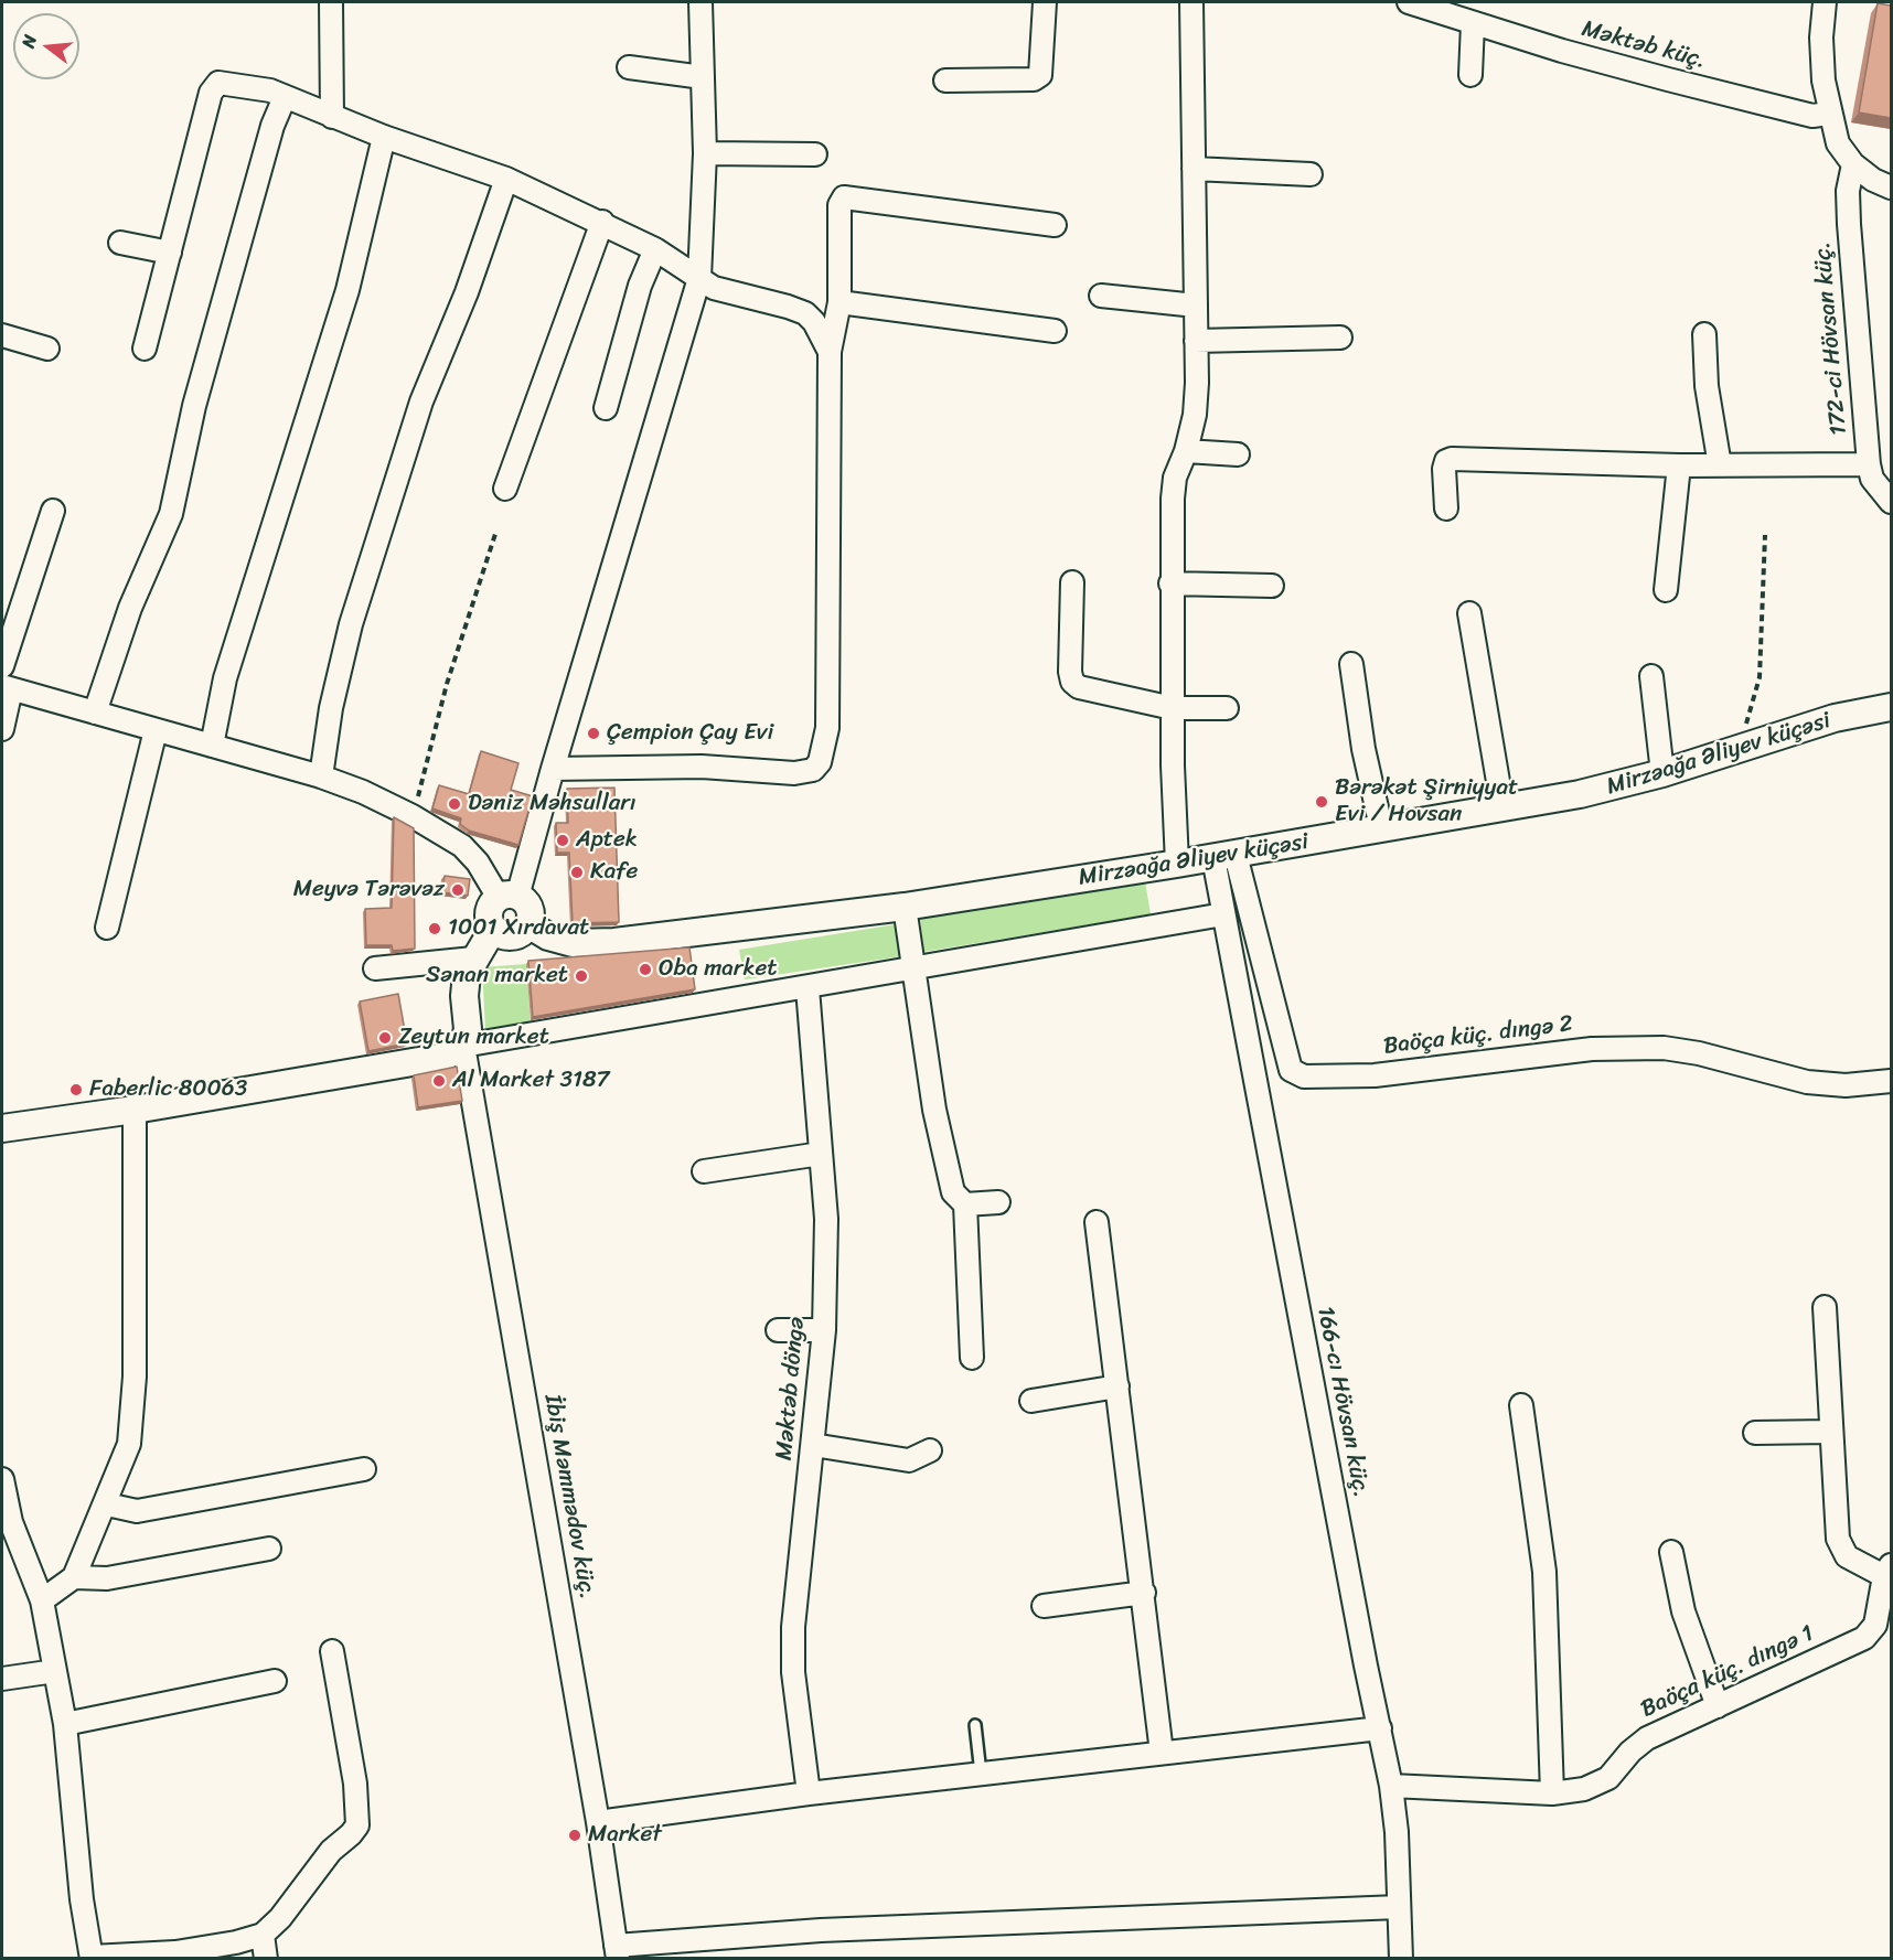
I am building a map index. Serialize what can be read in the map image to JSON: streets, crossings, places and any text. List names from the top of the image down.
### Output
{
  "streets": {
    "street": [
      "Məktəb küç.",
      "172-ci Hövsan küç.",
      "Mirzəağa Əliyev küçəsi",
      "Baöça küç. dıngə 2",
      "Məktəb döngə",
      "166-cı Hövsan küç.",
      "İbiş Məmmədov küç.",
      "Baöça küç. dıngə 1"
    ]
  },
  "crossings": [
    ["Mirzəağa Əliyev küçəsi", "Baöça küç. dıngə 2"],
    ["Mirzəağa Əliyev küçəsi", "166-cı Hövsan küç."],
    ["Baöça küç. dıngə 2", "166-cı Hövsan küç."],
    ["166-cı Hövsan küç.", "Baöça küç. dıngə 1"]
  ],
  "places": [
    "Çempion Çay Evi",
    "Bərəkət Şirniyyat Evi / Hovsan",
    "Dəniz Məhsulları",
    "Aptek",
    "Kafe",
    "Meyvə Tərəvəz",
    "1001 Xırdavat",
    "Oba market",
    "Sənan market",
    "Zeytun market",
    "Al Market 3187",
    "Faberlic 80063",
    "Market"
  ],
  "north": "left"
}
